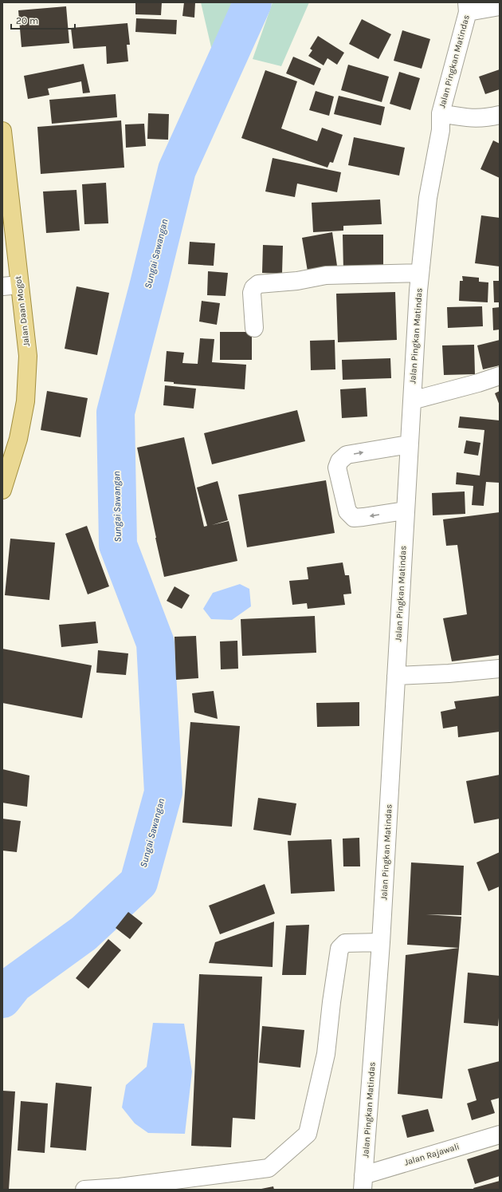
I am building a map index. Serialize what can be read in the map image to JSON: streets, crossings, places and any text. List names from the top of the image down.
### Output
{
  "streets": {
    "main road": ["Jalan Daan Mogot"],
    "street": ["Jalan Pingkan Matindas", "Jalan Rajawali"]
  },
  "crossings": [
    ["Jalan Pingkan Matindas", "Jalan Rajawali"]
  ],
  "water": ["Sungai Sawangan"],
  "scale_bar": "20 m"
}
